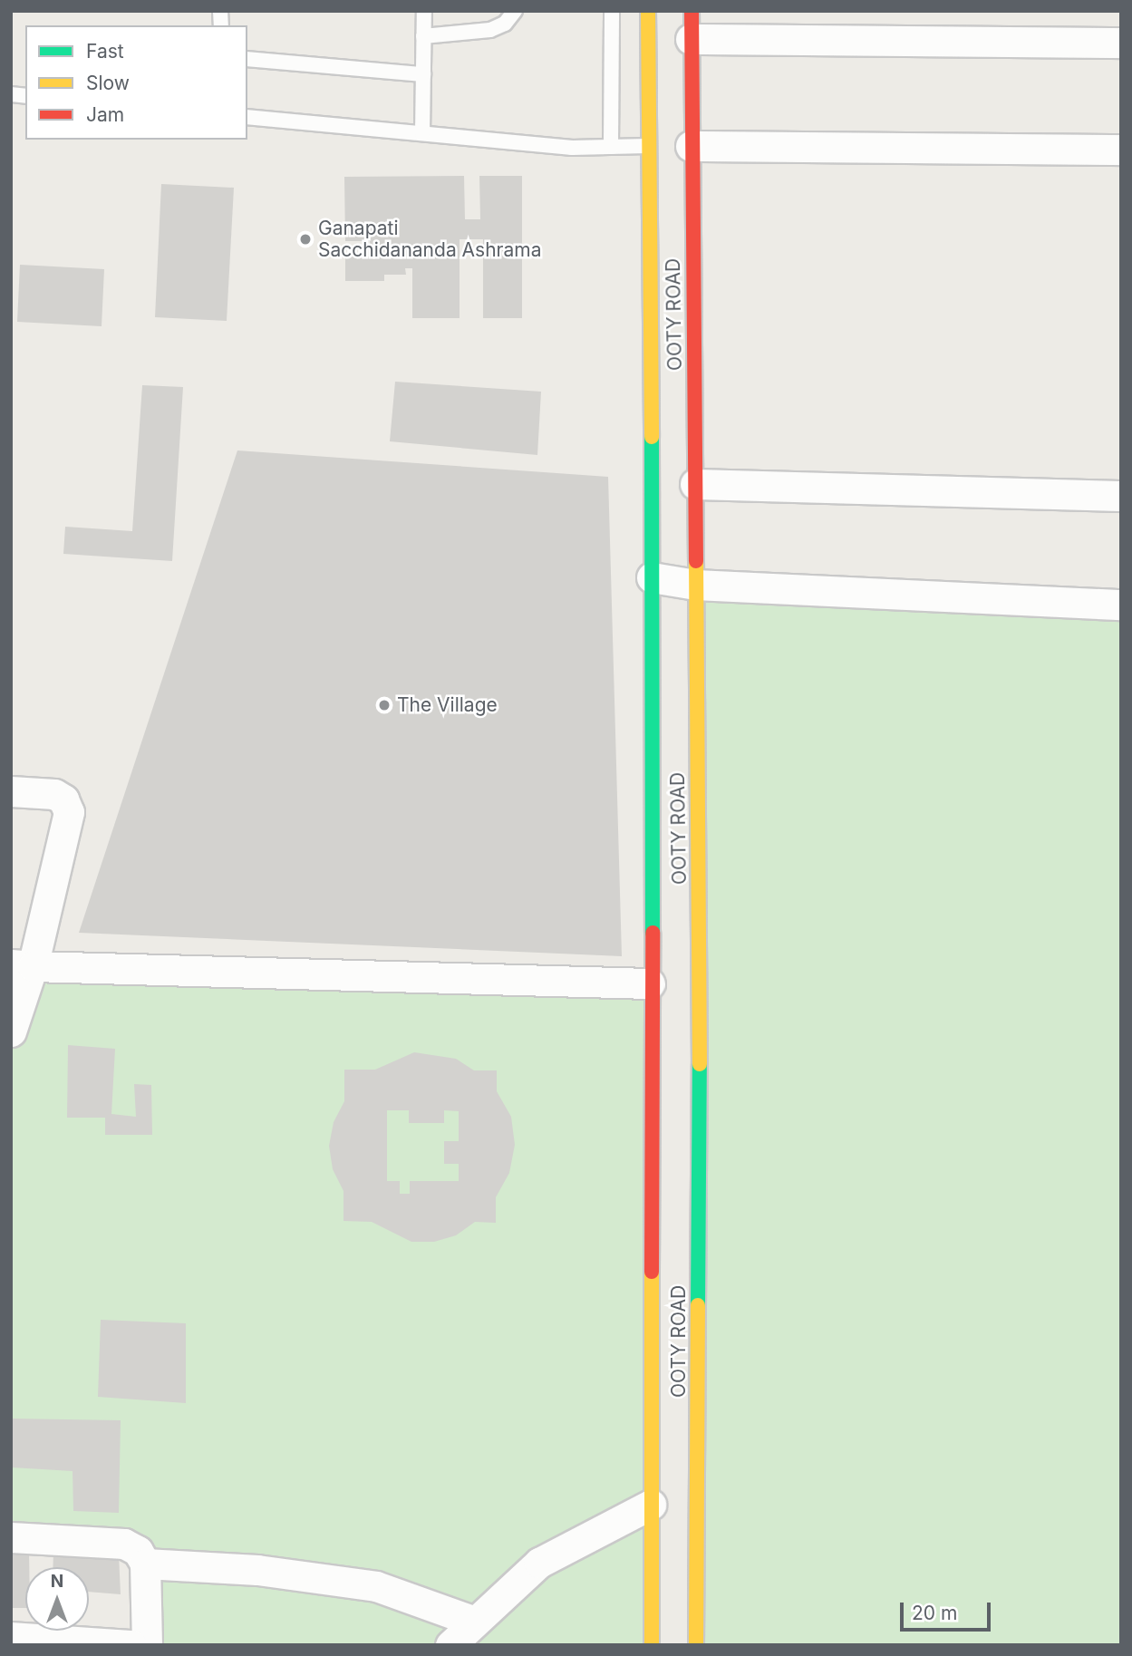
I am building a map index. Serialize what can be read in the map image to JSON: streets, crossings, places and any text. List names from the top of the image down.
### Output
{
  "streets": {
    "main road": ["OOTY ROAD"]
  },
  "places": ["Ganapati Sacchidananda Ashrama", "The Village"],
  "legend": ["Fast", "Slow", "Jam"],
  "scale_bar": "20 m",
  "north": "top"
}
